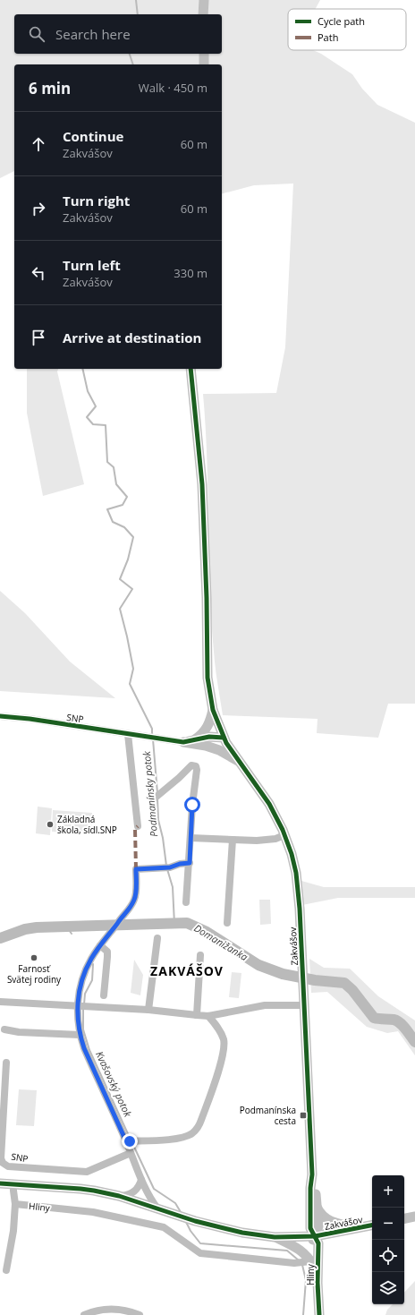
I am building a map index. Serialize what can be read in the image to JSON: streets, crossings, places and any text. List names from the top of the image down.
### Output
{
  "streets": {
    "street": ["SNP", "Zakvášov", "Hliny"]
  },
  "crossings": [
    ["Zakvášov", "Hliny"]
  ],
  "districts": ["ZAKVÁŠOV"],
  "water": ["Podmanínsky potok", "Domanižanka", "Kvašovský potok"],
  "places": {
    "other": ["Základná škola, sídl.SNP", "Farnosť Svätej rodiny"],
    "transit": ["Podmanínska cesta"]
  },
  "legend": ["Cycle path", "Path"],
  "page": {
    "search": "Search here",
    "heading": ["6 min", "Walk · 450 m"],
    "list": [
      ["Continue", "Zakvášov", "60 m"],
      ["Turn right", "Zakvášov", "60 m"],
      ["Turn left", "Zakvášov", "330 m"],
      "Arrive at destination"
    ],
    "map_buttons": ["+", "−"]
  }
}
